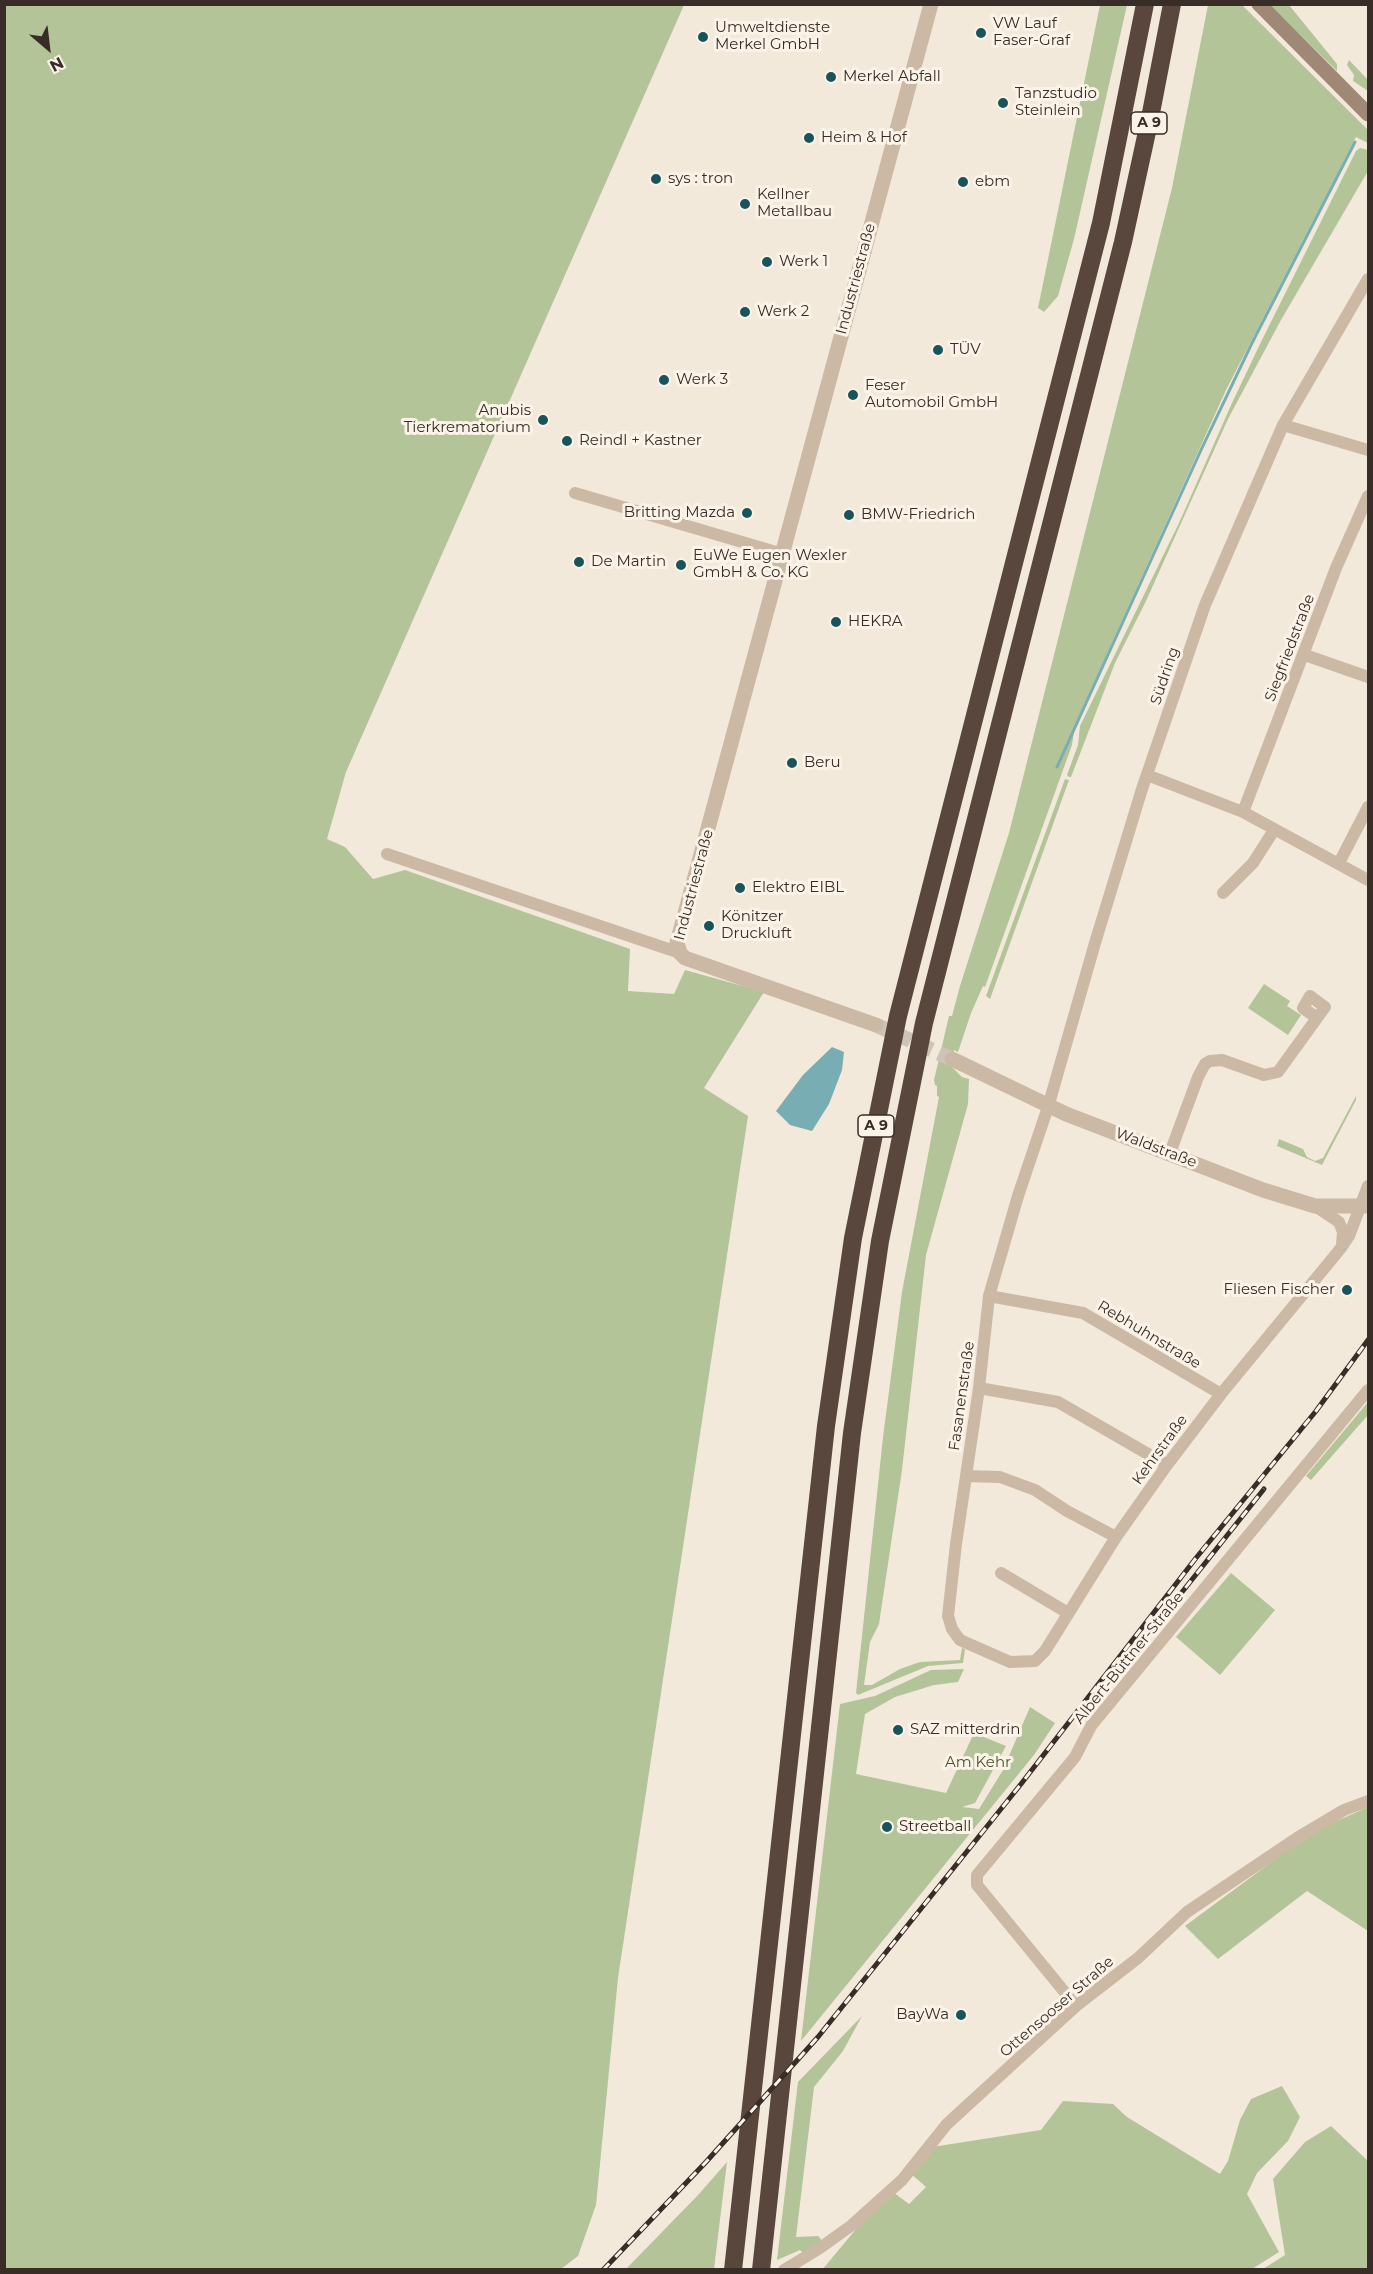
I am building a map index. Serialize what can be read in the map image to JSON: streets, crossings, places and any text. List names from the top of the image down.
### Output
{
  "streets": {
    "highway": ["A 9"],
    "street": [
      "Industriestraße",
      "Siegfriedstraße",
      "Südring",
      "Waldstraße",
      "Rebhuhnstraße",
      "Fasanenstraße",
      "Kehrstraße",
      "Albert-Büttner-Straße",
      "Ottensooser Straße"
    ]
  },
  "crossings": [
    ["Südring", "Waldstraße"],
    ["Südring", "Fasanenstraße"],
    ["Waldstraße", "Fasanenstraße"],
    ["Waldstraße", "Kehrstraße"],
    ["Rebhuhnstraße", "Fasanenstraße"],
    ["Rebhuhnstraße", "Kehrstraße"],
    ["Fasanenstraße", "Kehrstraße"],
    ["Albert-Büttner-Straße", "Ottensooser Straße"]
  ],
  "parks": ["Am Kehr"],
  "places": [
    "VW Lauf Faser-Graf",
    "Umweltdienste Merkel GmbH",
    "Merkel Abfall",
    "Tanzstudio Steinlein",
    "Heim & Hof",
    "sys : tron",
    "ebm",
    "Kellner Metallbau",
    "Werk 1",
    "Werk 2",
    "TÜV",
    "Werk 3",
    "Feser Automobil GmbH",
    "Anubis Tierkrematorium",
    "Reindl + Kastner",
    "Britting Mazda",
    "BMW-Friedrich",
    "De Martin",
    "EuWe Eugen Wexler GmbH & Co. KG",
    "HEKRA",
    "Beru",
    "Elektro EIBL",
    "Könitzer Druckluft",
    "Fliesen Fischer",
    "SAZ mitterdrin",
    "Streetball",
    "BayWa"
  ],
  "north": "bottom right"
}
